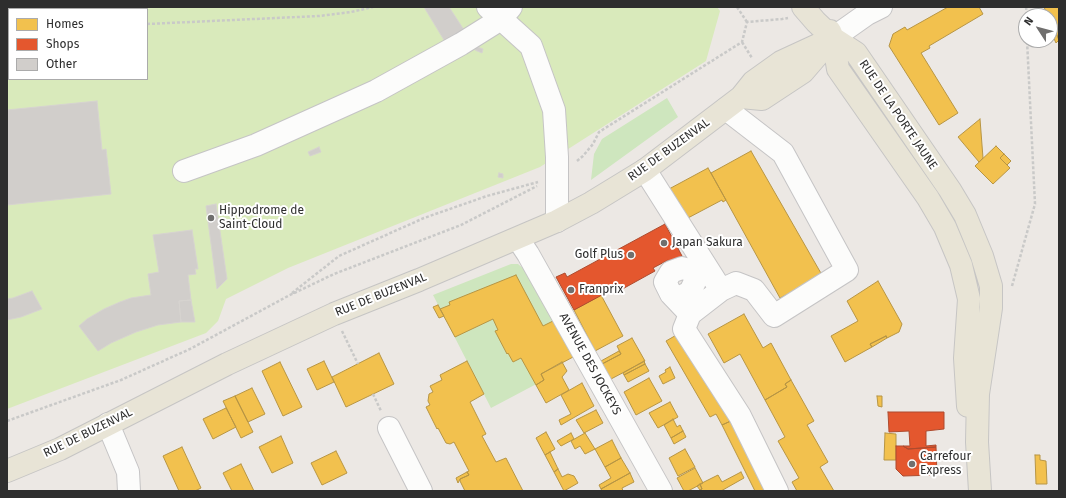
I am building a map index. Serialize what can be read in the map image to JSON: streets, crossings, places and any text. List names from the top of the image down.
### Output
{
  "streets": {
    "main road": ["RUE DE LA PORTE JAUNE", "RUE DE BUZENVAL"],
    "street": ["AVENUE DES JOCKEYS"]
  },
  "crossings": [
    ["RUE DE LA PORTE JAUNE", "RUE DE BUZENVAL"],
    ["RUE DE BUZENVAL", "AVENUE DES JOCKEYS"]
  ],
  "places": [
    "Hippodrome de Saint-Cloud",
    "Japan Sakura",
    "Golf Plus",
    "Franprix",
    "Carrefour Express"
  ],
  "legend": ["Homes", "Shops", "Other"],
  "north": "top left"
}
